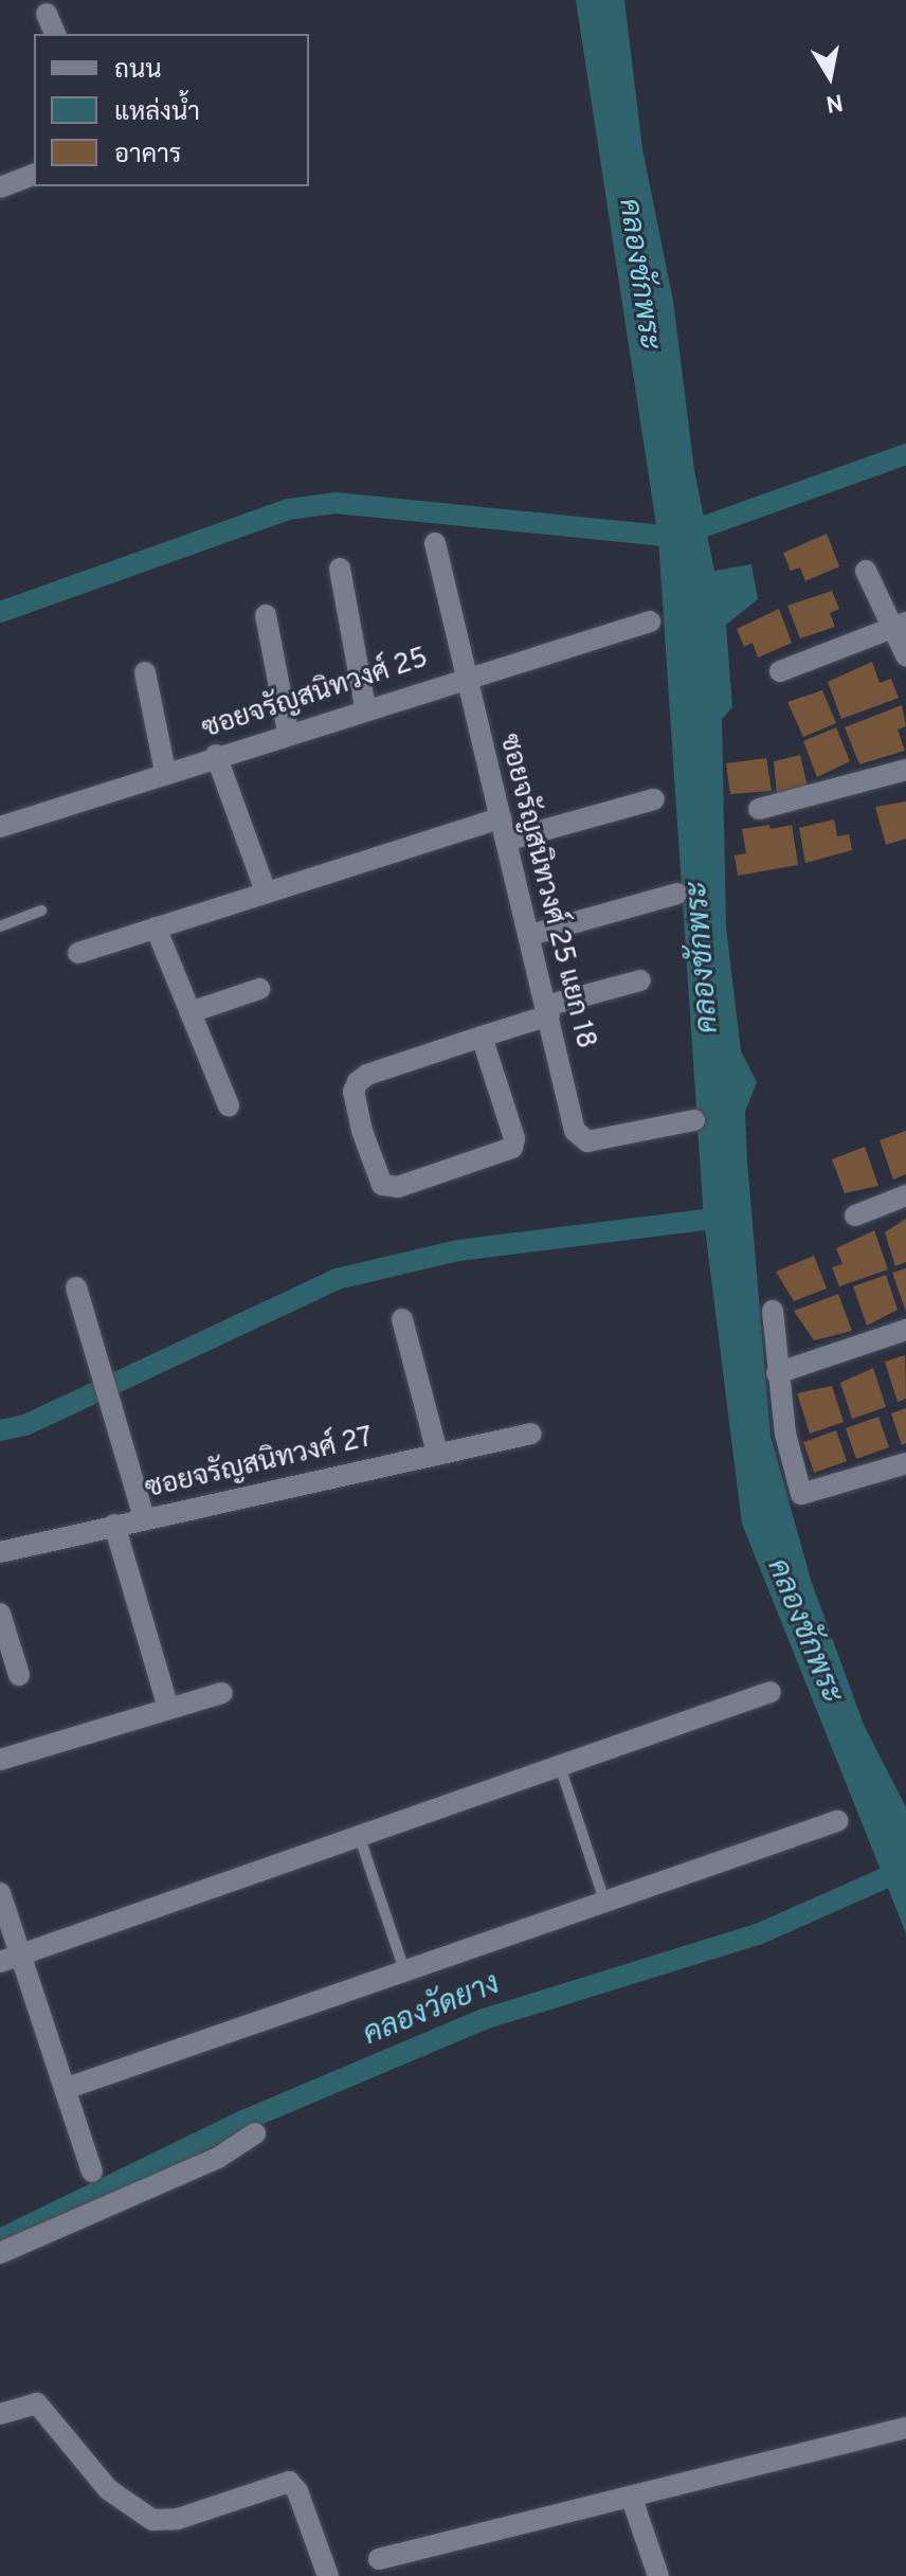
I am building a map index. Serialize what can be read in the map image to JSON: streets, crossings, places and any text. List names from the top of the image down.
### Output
{
  "streets": {
    "street": ["ซอยจรัญสนิทวงศ์ 25", "ซอยจรัญสนิทวงศ์ 25 แยก 18", "ซอยจรัญสนิทวงศ์ 27"]
  },
  "crossings": [
    ["ซอยจรัญสนิทวงศ์ 25", "ซอยจรัญสนิทวงศ์ 25 แยก 18"]
  ],
  "water": ["คลองชักพระ", "คลองวัดยาง"],
  "legend": ["ถนน", "แหล่งน้ำ", "อาคาร"],
  "north": "bottom"
}
